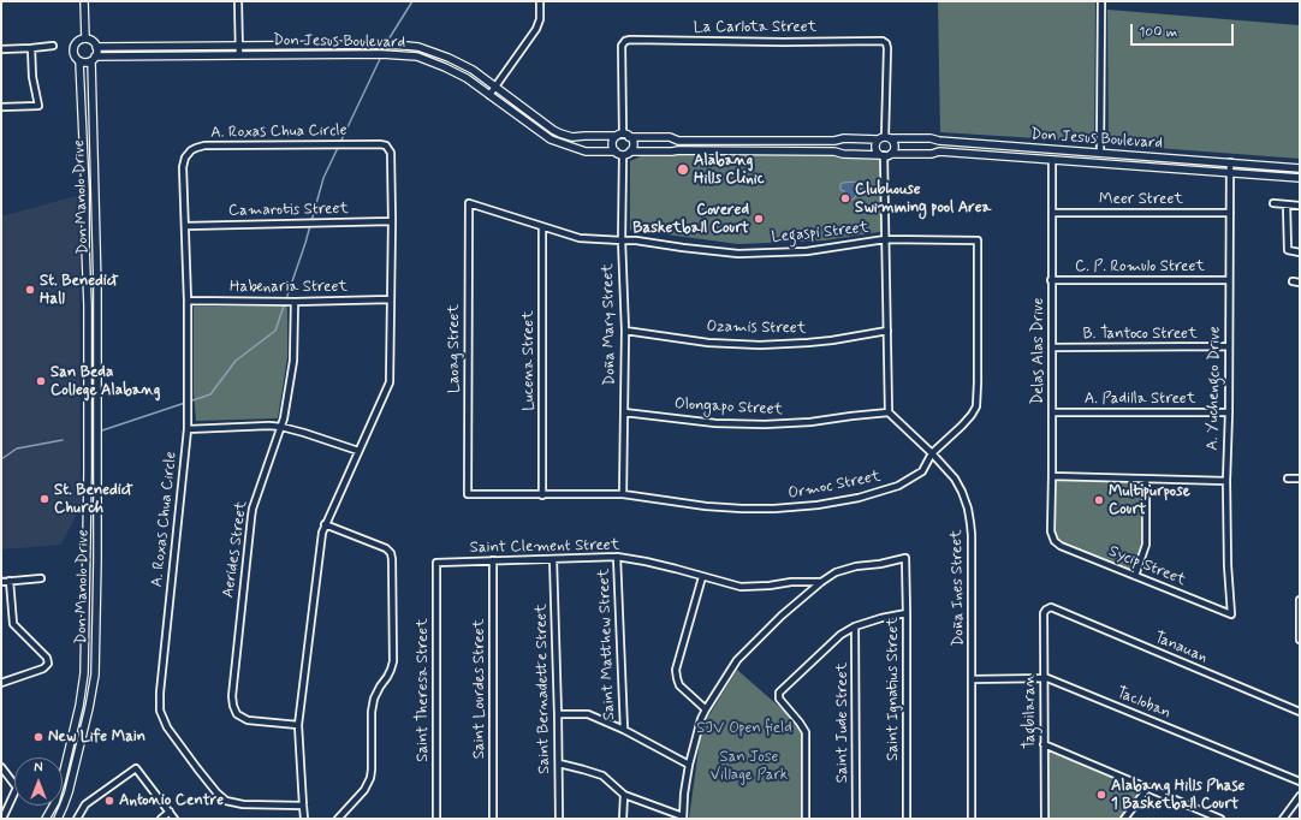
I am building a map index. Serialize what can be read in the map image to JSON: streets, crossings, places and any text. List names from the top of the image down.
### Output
{
  "streets": {
    "street": [
      "La Carlota Street",
      "Don Jesus Boulevard",
      "A. Roxas Chua Circle",
      "Don Manolo Drive",
      "Meer Street",
      "Camarotis Street",
      "Legaspi Street",
      "C. P. Romulo Street",
      "Habenaria Street",
      "Doña Mary Street",
      "Ozamis Street",
      "B. Tantoco Street",
      "Laoag Street",
      "Delas Alas Drive",
      "Lucena Street",
      "A. Yuchengco Drive",
      "A. Padilla Street",
      "Olongapo Street",
      "Ormoc Street",
      "Saint Clement Street",
      "Aerides Street",
      "Sycip Street",
      "Doña Ines Street",
      "Saint Matthew Street",
      "Tanauan",
      "Saint Lourdes Street",
      "Saint Bernadette Street",
      "Saint Ignatius Street",
      "Saint Theresa Street",
      "Tacloban",
      "Tagbilaran",
      "Saint Jude Street"
    ]
  },
  "crossings": [
    ["La Carlota Street", "Don Jesus Boulevard"],
    ["La Carlota Street", "Doña Mary Street"],
    ["Don Jesus Boulevard", "Don Manolo Drive"],
    ["Don Jesus Boulevard", "Doña Mary Street"],
    ["Don Jesus Boulevard", "Delas Alas Drive"],
    ["Don Jesus Boulevard", "A. Yuchengco Drive"],
    ["A. Roxas Chua Circle", "Camarotis Street"],
    ["A. Roxas Chua Circle", "Habenaria Street"],
    ["A. Roxas Chua Circle", "Aerides Street"],
    ["Meer Street", "Delas Alas Drive"],
    ["Meer Street", "A. Yuchengco Drive"],
    ["Legaspi Street", "Doña Mary Street"],
    ["Legaspi Street", "Laoag Street"],
    ["Legaspi Street", "Lucena Street"],
    ["Legaspi Street", "Ormoc Street"],
    ["C. P. Romulo Street", "Delas Alas Drive"],
    ["C. P. Romulo Street", "A. Yuchengco Drive"],
    ["Habenaria Street", "Aerides Street"],
    ["Doña Mary Street", "Ozamis Street"],
    ["Doña Mary Street", "Olongapo Street"],
    ["Doña Mary Street", "Ormoc Street"],
    ["B. Tantoco Street", "Delas Alas Drive"],
    ["B. Tantoco Street", "A. Yuchengco Drive"],
    ["Laoag Street", "Ormoc Street"],
    ["Delas Alas Drive", "A. Padilla Street"],
    ["Delas Alas Drive", "Sycip Street"],
    ["Lucena Street", "Ormoc Street"],
    ["A. Yuchengco Drive", "A. Padilla Street"],
    ["A. Yuchengco Drive", "Sycip Street"],
    ["Olongapo Street", "Doña Ines Street"],
    ["Ormoc Street", "Doña Ines Street"],
    ["Saint Clement Street", "Saint Matthew Street"],
    ["Saint Clement Street", "Saint Lourdes Street"],
    ["Saint Clement Street", "Saint Bernadette Street"],
    ["Saint Clement Street", "Saint Ignatius Street"],
    ["Saint Clement Street", "Saint Theresa Street"],
    ["Doña Ines Street", "Tacloban"],
    ["Tanauan", "Tagbilaran"],
    ["Tacloban", "Tagbilaran"]
  ],
  "parks": ["SJV Open field", "San Jose Village Park"],
  "places": [
    "Alabang Hills Clinic",
    "Clubhouse Swimming pool Area",
    "Covered Basketball Court",
    "St. Benedict Hall",
    "San Beda College Alabang",
    "St. Benedict Church",
    "Multipurpose Court",
    "New Life Main",
    "Alabang Hills Phase 1 Basketball Court",
    "Antonio Centre"
  ],
  "scale_bar": "100 m",
  "north": "top"
}
